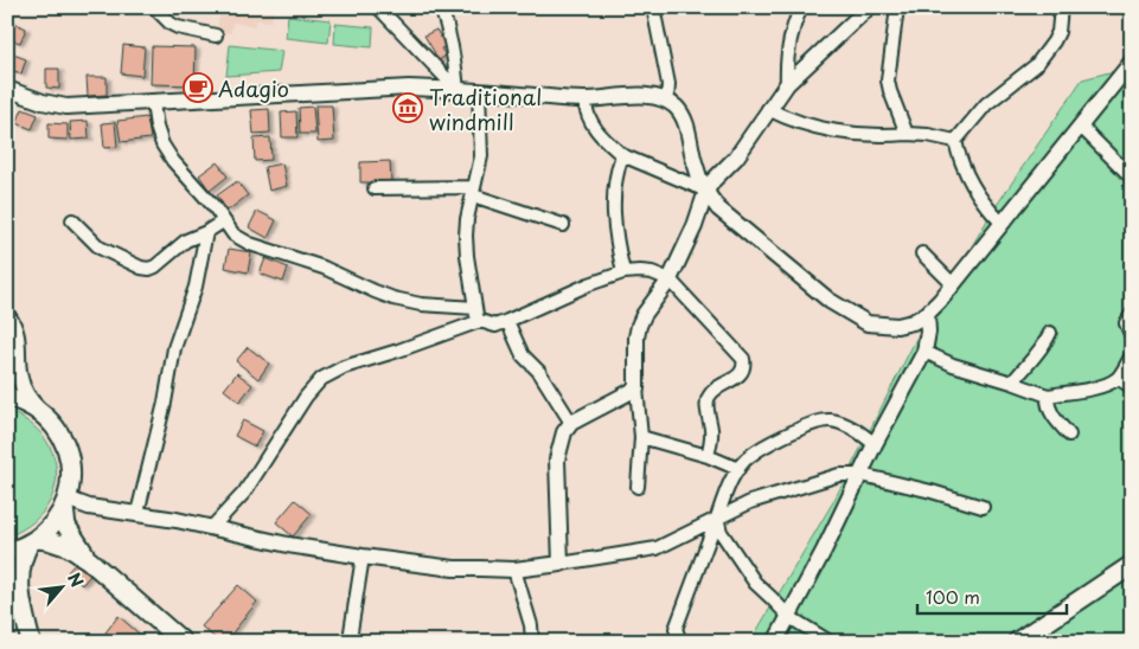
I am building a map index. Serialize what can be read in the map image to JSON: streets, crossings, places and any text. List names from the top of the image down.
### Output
{
  "places": {
    "cafe": ["Adagio"],
    "museum": ["Traditional windmill"]
  },
  "scale_bar": "100 m",
  "north": "top right"
}
